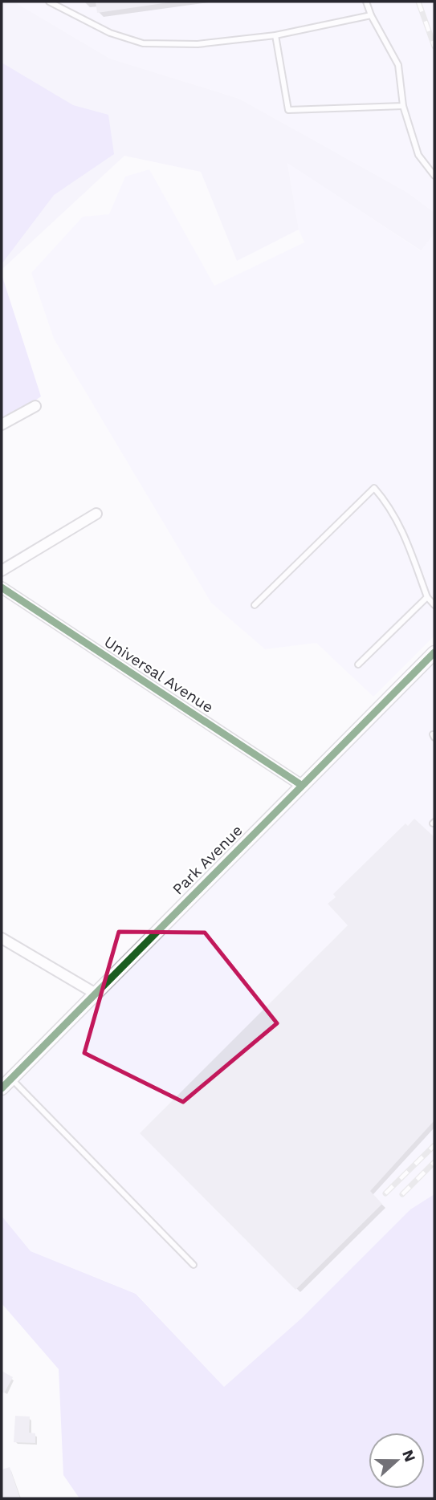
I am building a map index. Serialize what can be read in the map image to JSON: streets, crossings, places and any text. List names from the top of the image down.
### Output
{
  "streets": {
    "street": ["Universal Avenue", "Park Avenue"]
  },
  "crossings": [
    ["Universal Avenue", "Park Avenue"]
  ],
  "north": "right"
}
